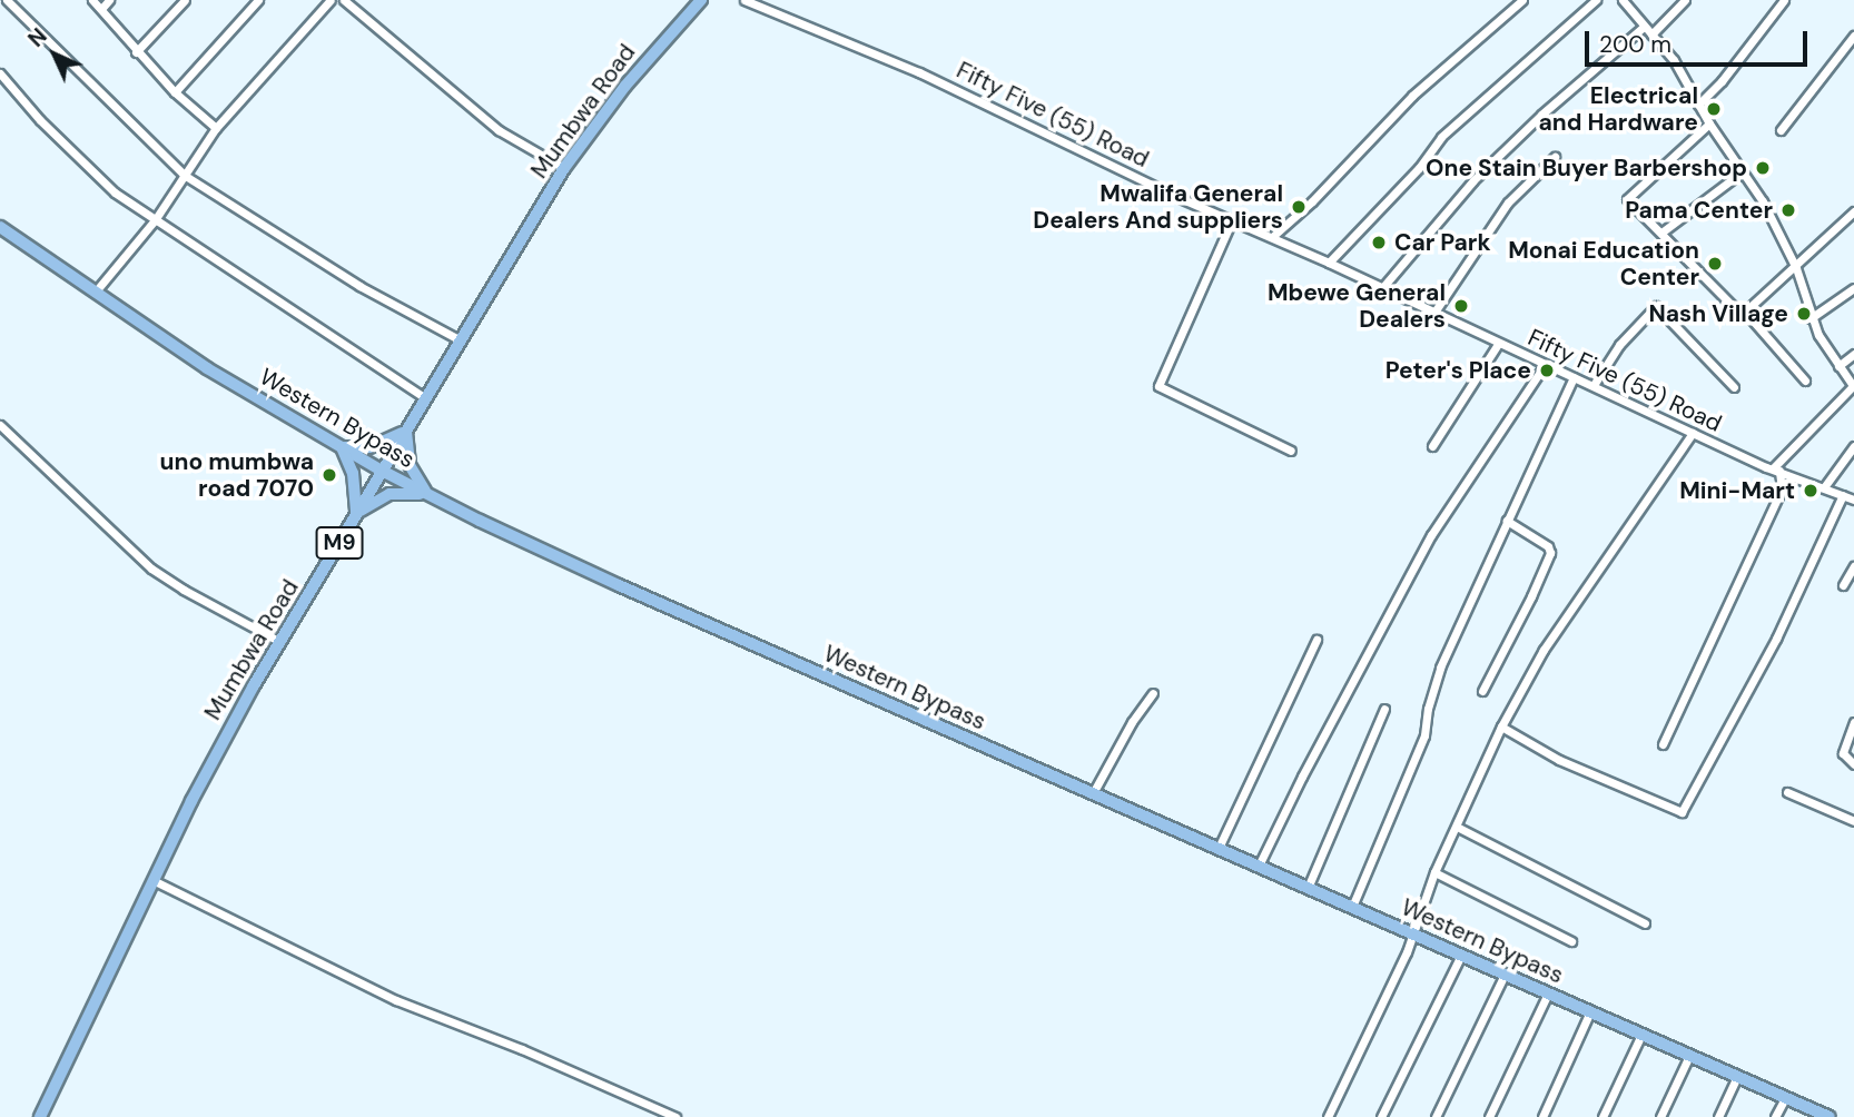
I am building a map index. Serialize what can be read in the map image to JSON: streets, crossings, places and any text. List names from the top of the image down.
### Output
{
  "streets": {
    "main road": ["Mumbwa Road", "Western Bypass", "M9"],
    "street": ["Fifty Five (55) Road"]
  },
  "crossings": [
    ["Mumbwa Road", "Western Bypass"]
  ],
  "places": [
    "Electrical and Hardware",
    "One Stain Buyer Barbershop",
    "Mwalifa General Dealers And suppliers",
    "Pama Center",
    "Car Park",
    "Monai Education Center",
    "Mbewe General Dealers",
    "Nash Village",
    "Peter's Place",
    "uno mumbwa road 7070",
    "Mini-Mart"
  ],
  "scale_bar": "200 m",
  "north": "top left"
}
